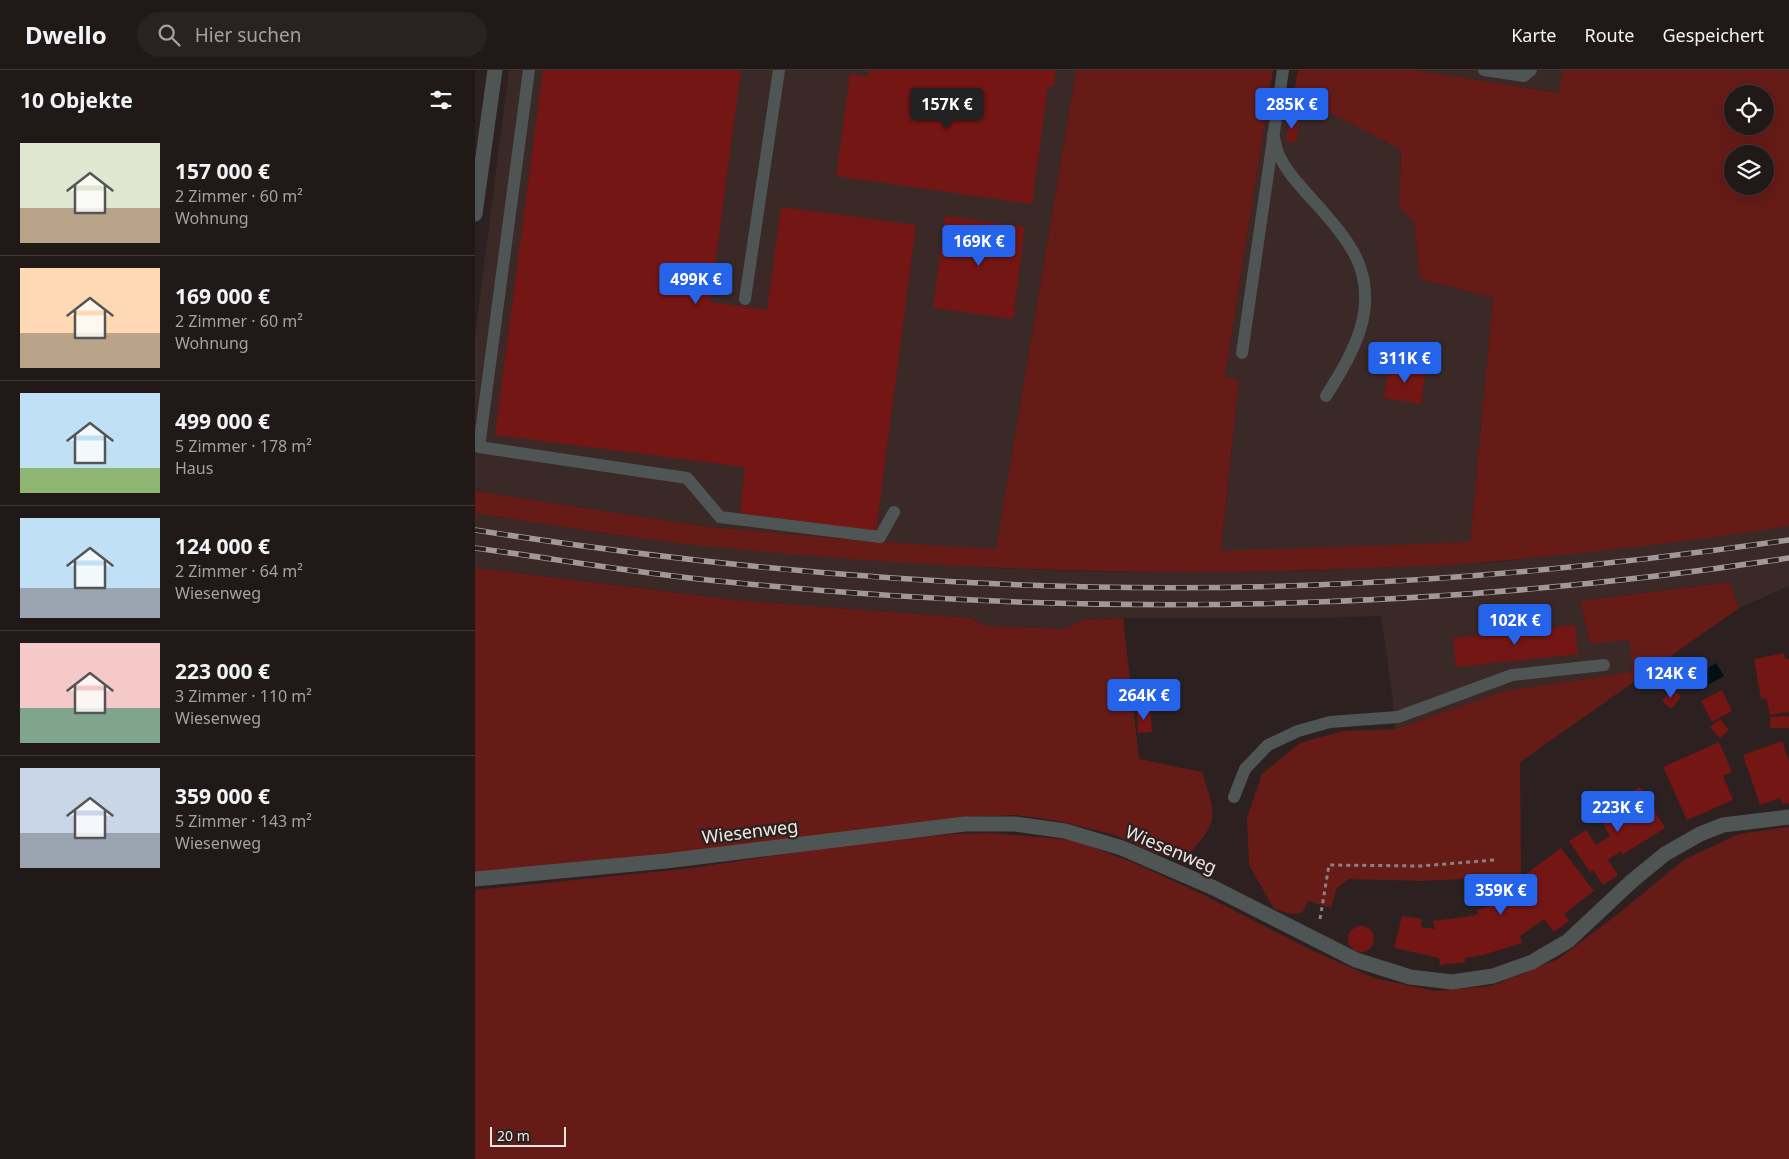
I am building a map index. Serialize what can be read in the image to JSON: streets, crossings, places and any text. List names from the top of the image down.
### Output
{
  "streets": {
    "street": ["Wiesenweg"]
  },
  "scale_bar": "20 m",
  "page": {
    "header": "Dwello",
    "search": "Hier suchen",
    "nav": ["Karte", "Route", "Gespeichert"],
    "heading": "10 Objekte",
    "price": [
      "157K €",
      "285K €",
      "169K €",
      "499K €",
      "311K €",
      "102K €",
      "124K €",
      "264K €",
      "223K €",
      "359K €"
    ],
    "list": [
      {
        "name": "157 000 €",
        "note": "2 Zimmer · 60 m² · Wohnung"
      },
      {
        "name": "169 000 €",
        "note": "2 Zimmer · 60 m² · Wohnung"
      },
      {
        "name": "499 000 €",
        "note": "5 Zimmer · 178 m² · Haus"
      },
      {
        "name": "124 000 €",
        "note": "2 Zimmer · 64 m² · Wiesenweg"
      },
      {
        "name": "223 000 €",
        "note": "3 Zimmer · 110 m² · Wiesenweg"
      },
      {
        "name": "359 000 €",
        "note": "5 Zimmer · 143 m² · Wiesenweg"
      }
    ],
    "scale": "20 m"
  }
}
